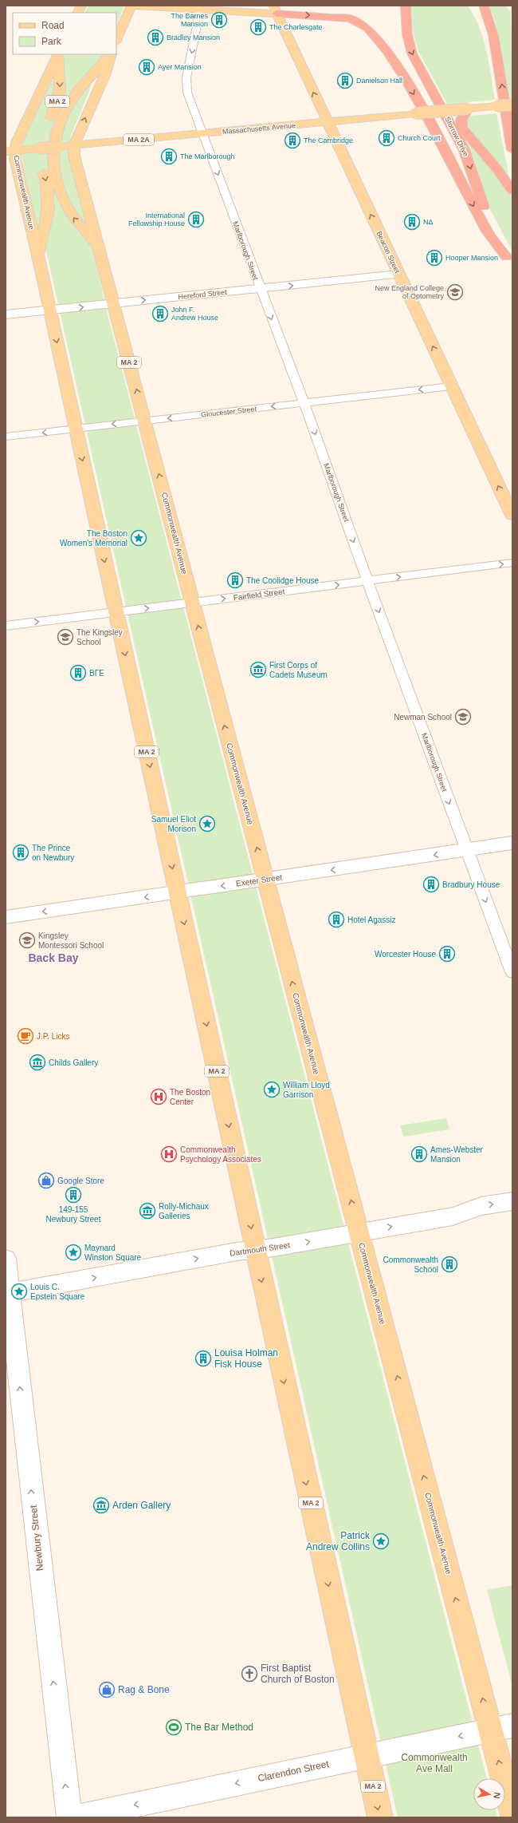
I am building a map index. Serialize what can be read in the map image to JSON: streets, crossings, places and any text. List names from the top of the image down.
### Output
{
  "streets": {
    "highway": ["Storrow Drive"],
    "main road": [
      "MA 2",
      "Massachusetts Avenue",
      "MA 2A",
      "Commonwealth Avenue",
      "Beacon Street",
      "Hereford Street",
      "Exeter Street",
      "Dartmouth Street",
      "Newbury Street",
      "Clarendon Street"
    ],
    "street": ["Marlborough Street", "Gloucester Street", "Fairfield Street"]
  },
  "crossings": [
    ["Massachusetts Avenue", "Commonwealth Avenue"],
    ["Massachusetts Avenue", "Marlborough Street"],
    ["Massachusetts Avenue", "Beacon Street"],
    ["Commonwealth Avenue", "Hereford Street"],
    ["Commonwealth Avenue", "Gloucester Street"],
    ["Commonwealth Avenue", "Fairfield Street"],
    ["Commonwealth Avenue", "Exeter Street"],
    ["Commonwealth Avenue", "Dartmouth Street"],
    ["Commonwealth Avenue", "Clarendon Street"],
    ["Marlborough Street", "Hereford Street"],
    ["Marlborough Street", "Gloucester Street"],
    ["Marlborough Street", "Fairfield Street"],
    ["Marlborough Street", "Exeter Street"],
    ["Beacon Street", "Hereford Street"],
    ["Beacon Street", "Gloucester Street"],
    ["Dartmouth Street", "Newbury Street"]
  ],
  "one_way": [
    "Marlborough Street",
    "Beacon Street",
    "Hereford Street",
    "Gloucester Street",
    "Fairfield Street",
    "Exeter Street",
    "Dartmouth Street",
    "Newbury Street",
    "Clarendon Street"
  ],
  "districts": ["Back Bay"],
  "parks": ["Commonwealth Ave Mall"],
  "places": {
    "building": [
      "The Barnes Mansion",
      "The Charlesgate",
      "Bradley Mansion",
      "Ayer Mansion",
      "Danielson Hall",
      "Church Court",
      "The Cambridge",
      "The Marlborough",
      "International Fellowship House",
      "ΝΔ",
      "Hooper Mansion",
      "John F. Andrew House",
      "The Coolidge House",
      "ΒΓΕ",
      "The Prince on Newbury",
      "Bradbury House",
      "Hotel Agassiz",
      "Worcester House",
      "Ames-Webster Mansion",
      "149-155 Newbury Street",
      "Commonwealth School",
      "Louisa Holman Fisk House"
    ],
    "school or university": [
      "New England College of Optometry",
      "The Kingsley School",
      "Newman School",
      "Kingsley Montessori School"
    ],
    "place": [
      "The Boston Women's Memorial",
      "Samuel Eliot Morison",
      "William Lloyd Garrison",
      "Maynard Winston Square",
      "Louis C. Epstein Square",
      "Patrick Andrew Collins"
    ],
    "museum": [
      "First Corps of Cadets Museum",
      "Childs Gallery",
      "Rolly-Michaux Galleries",
      "Arden Gallery"
    ],
    "cafe": ["J.P. Licks"],
    "hospital": ["The Boston Center", "Commonwealth Psychology Associates"],
    "shop": ["Google Store", "Rag & Bone"],
    "church": ["First Baptist Church of Boston"],
    "sports": ["The Bar Method"]
  },
  "legend": ["Road", "Park"],
  "north": "right"
}
